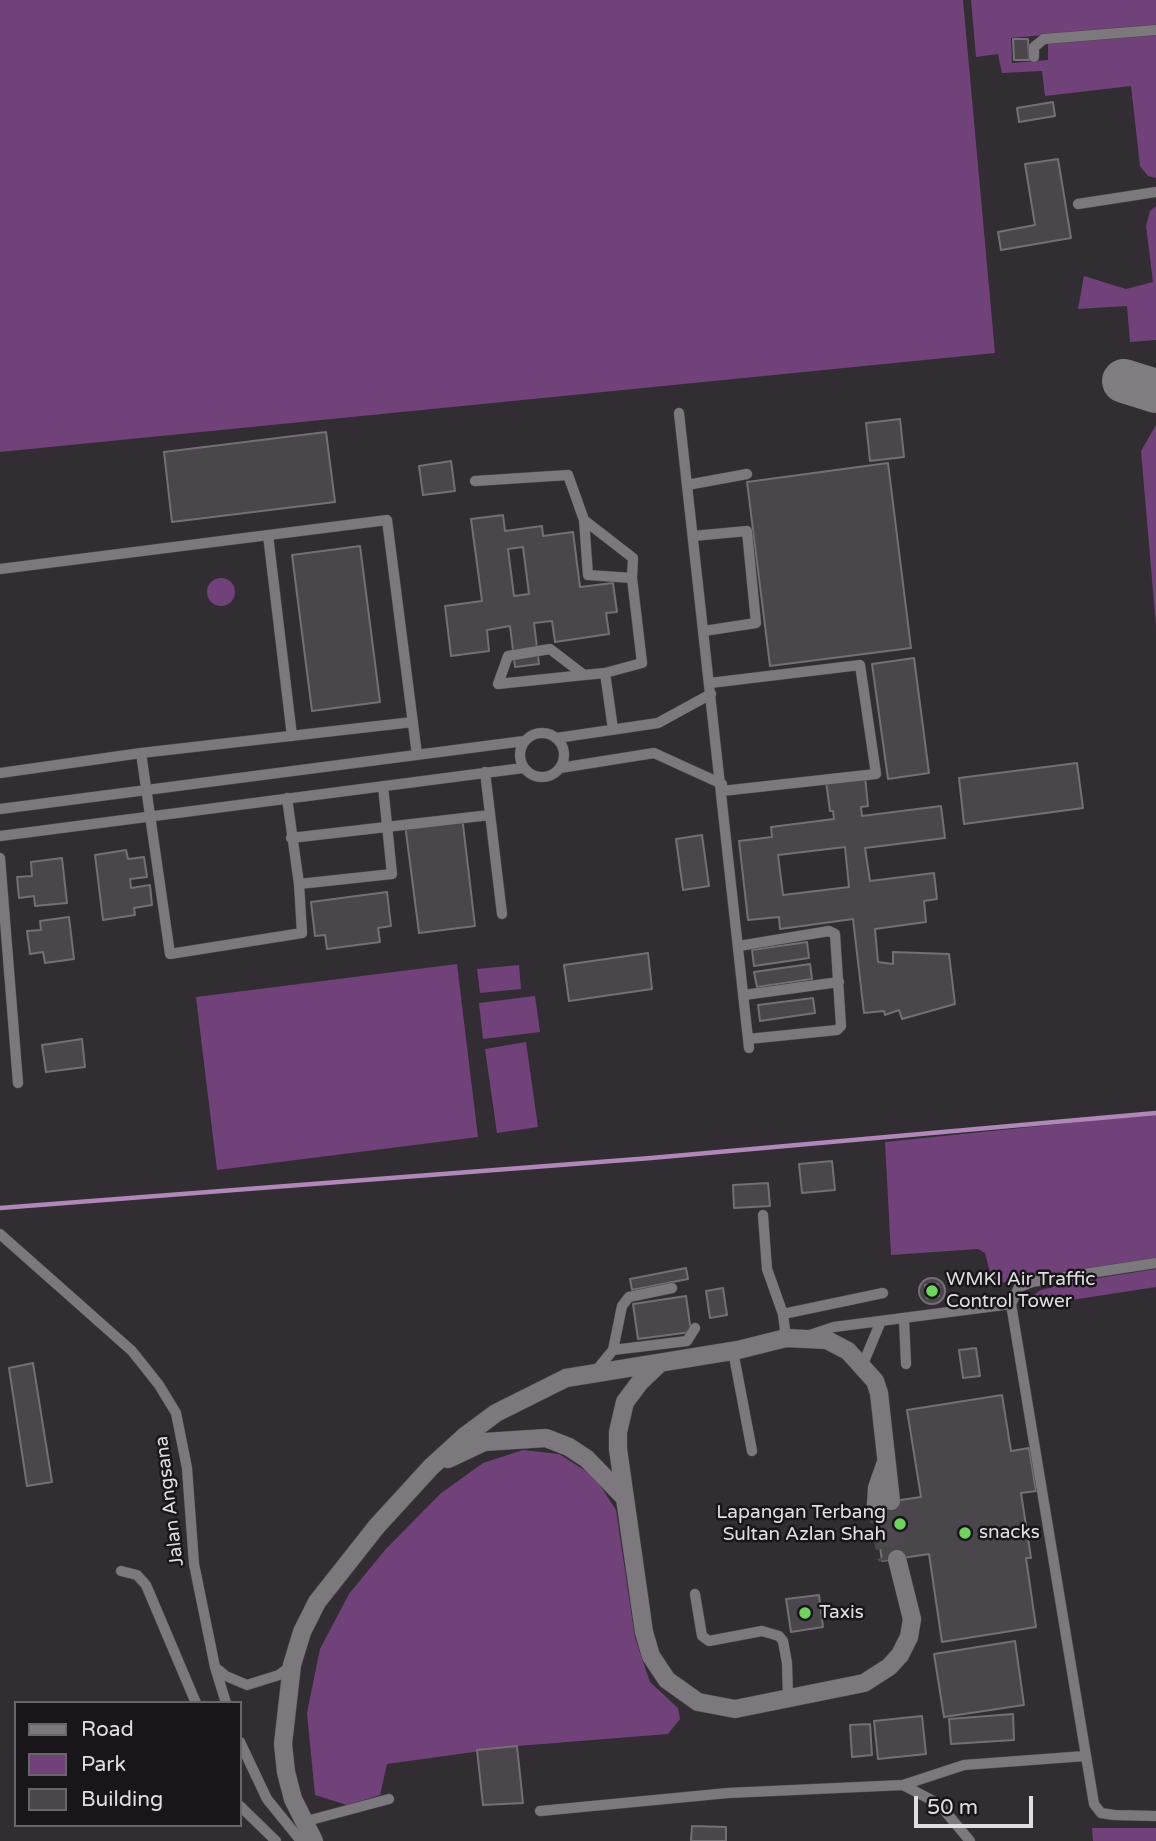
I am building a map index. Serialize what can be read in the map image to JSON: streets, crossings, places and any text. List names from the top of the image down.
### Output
{
  "streets": {
    "lane": ["Jalan Angsana"]
  },
  "places": [
    "WMKI Air Traffic Control Tower",
    "Lapangan Terbang Sultan Azlan Shah",
    "snacks",
    "Taxis"
  ],
  "legend": ["Road", "Park", "Building"],
  "scale_bar": "50 m"
}
